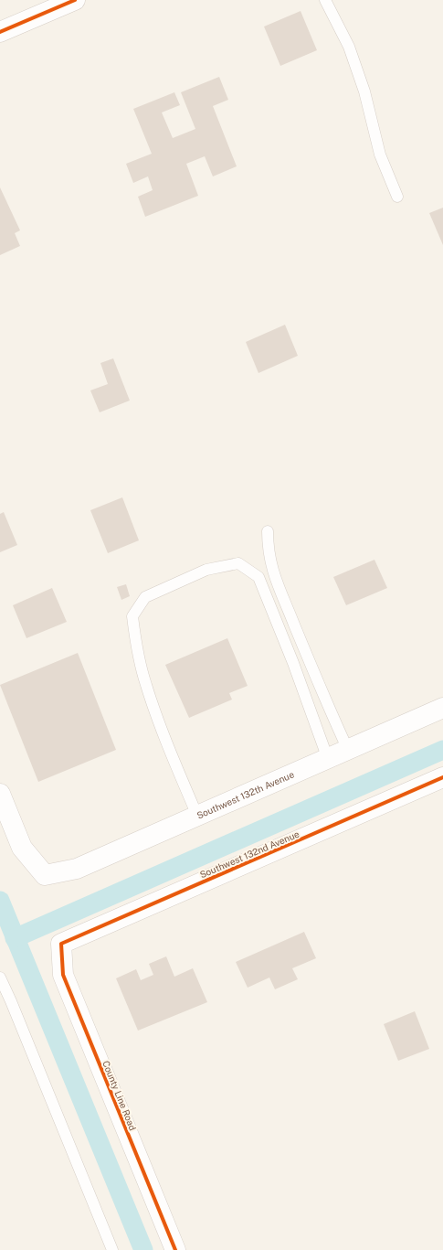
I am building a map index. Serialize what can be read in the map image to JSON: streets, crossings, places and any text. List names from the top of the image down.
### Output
{
  "streets": {
    "street": ["Southwest 132th Avenue", "Southwest 132nd Avenue", "County Line Road"]
  },
  "crossings": [
    ["Southwest 132nd Avenue", "County Line Road"]
  ]
}
